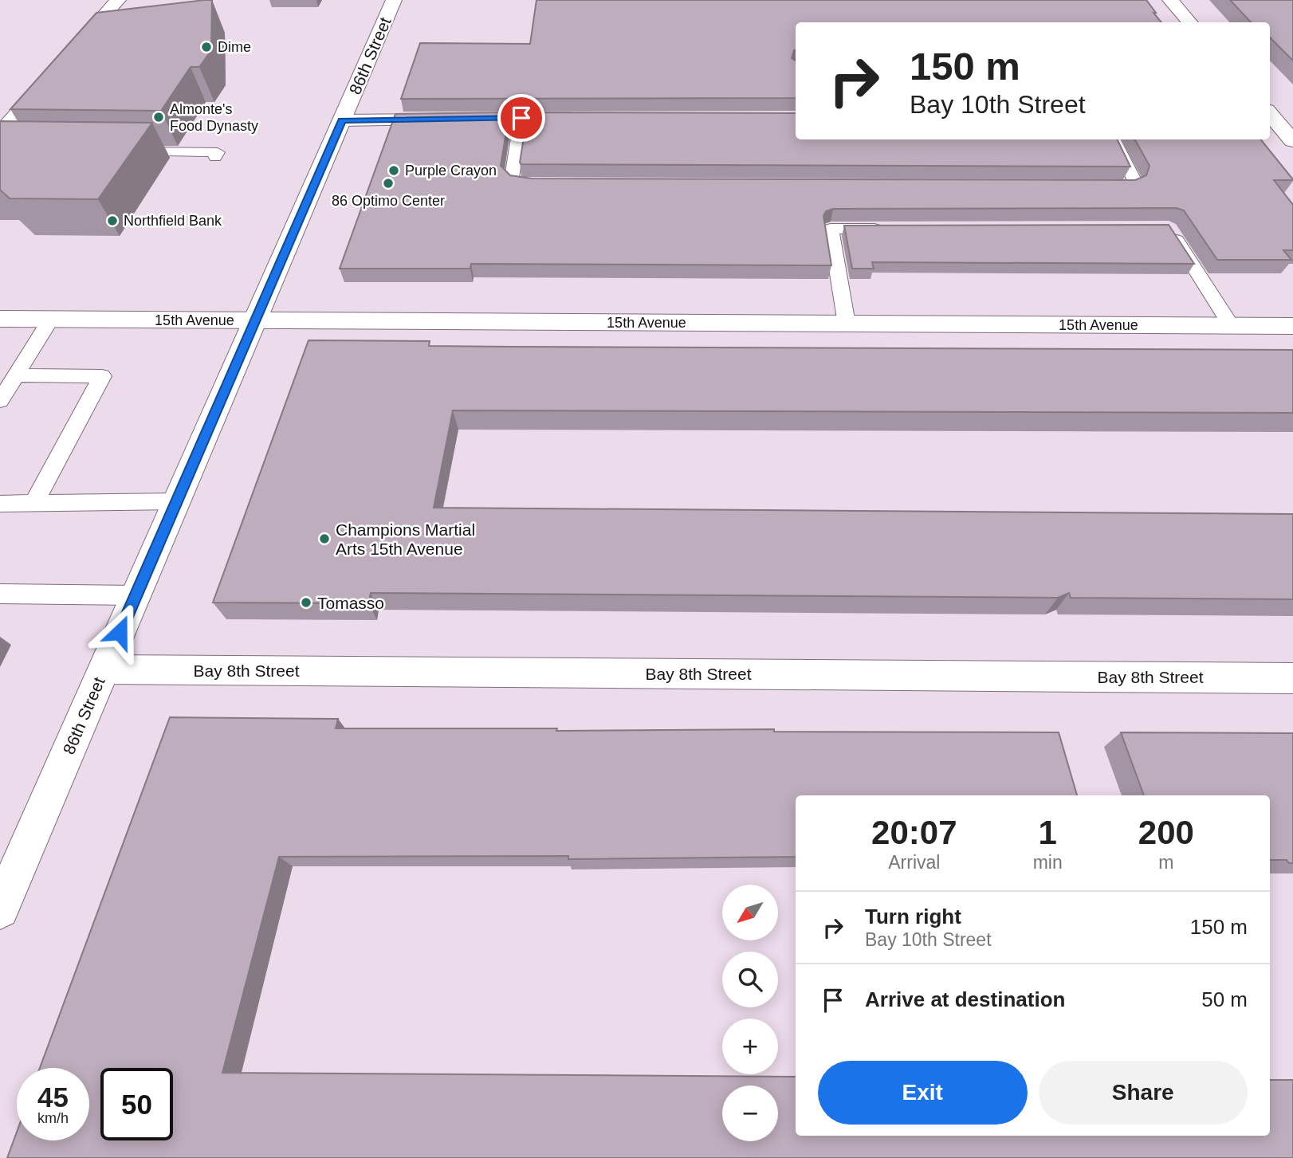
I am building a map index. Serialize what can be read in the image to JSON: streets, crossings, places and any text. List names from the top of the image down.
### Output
{
  "streets": {
    "street": ["86th Street", "15th Avenue", "Bay 8th Street"]
  },
  "crossings": [
    ["86th Street", "15th Avenue"],
    ["86th Street", "Bay 8th Street"]
  ],
  "places": [
    "Dime",
    "Almonte's Food Dynasty",
    "Purple Crayon",
    "86 Optimo Center",
    "Northfield Bank",
    "Champions Martial Arts 15th Avenue",
    "Tomasso"
  ],
  "north": "bottom left",
  "page": {
    "turn": ["150 m", "Bay 10th Street"],
    "eta": [
      "20:07",
      "Arrival",
      "1",
      "min",
      "200",
      "m"
    ],
    "map_buttons": ["+", "−"],
    "list": [
      {
        "name": "Turn right",
        "note": "Bay 10th Street",
        "value": "150 m"
      },
      {
        "name": "Arrive at destination",
        "value": "50 m"
      }
    ],
    "buttons": ["Exit", "Share"],
    "speed": "45 km/h",
    "limit": "50"
  }
}
